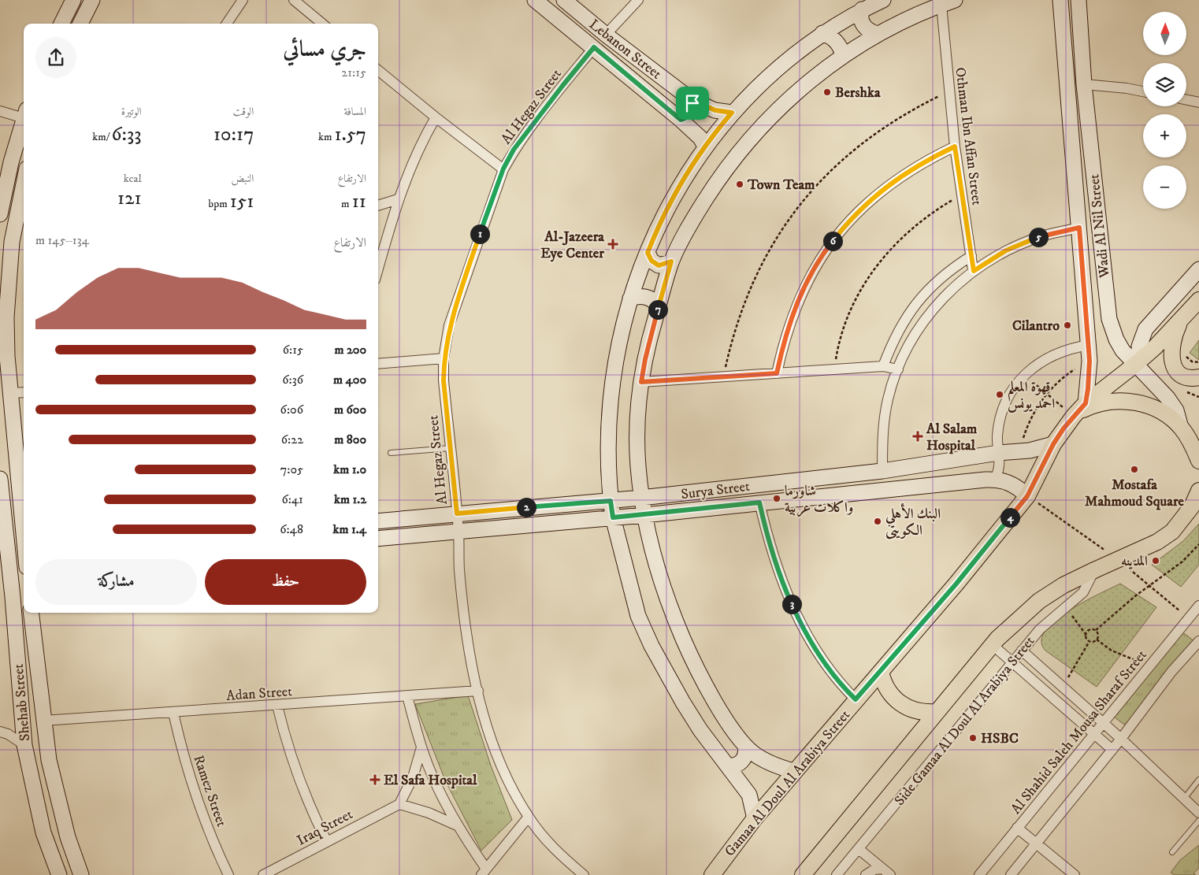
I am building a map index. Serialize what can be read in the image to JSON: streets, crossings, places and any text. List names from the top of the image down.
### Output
{
  "streets": {
    "main road": ["Gamaa Al Doul Al Arabiya Street"],
    "street": [
      "Lebanon Street",
      "Al Hegaz Street",
      "Othman Ibn Affan Street",
      "Wadi Al Nil Street",
      "Surya Street",
      "Adan Street",
      "Shehab Street",
      "Side Gamaa Al Doul Al Arabiya Street",
      "Al Shahid Saleh Mousa Sharaf Street",
      "Ramez Street",
      "Iraq Street"
    ]
  },
  "crossings": [
    ["Lebanon Street", "Al Hegaz Street"],
    ["Al Hegaz Street", "Surya Street"],
    ["Al Hegaz Street", "Adan Street"],
    ["Wadi Al Nil Street", "Gamaa Al Doul Al Arabiya Street"],
    ["Surya Street", "Gamaa Al Doul Al Arabiya Street"],
    ["Adan Street", "Shehab Street"],
    ["Adan Street", "Ramez Street"]
  ],
  "places": {
    "other": [
      "Bershka",
      "Town Team",
      "Cilantro",
      "قهوة المعلم احمد يونس",
      "Mostafa Mahmoud Square",
      "شاورما واكلات عربية",
      "البنك الأهلي الكويتى",
      "المدينه",
      "HSBC"
    ],
    "health": ["Al-Jazeera Eye Center", "Al Salam Hospital", "El Safa Hospital"]
  },
  "north": "top",
  "page": {
    "map_buttons": ["+", "−"],
    "heading": ["جري مسائي", "21:15"],
    "stats": [
      ["المسافة", "1.57 km"],
      ["الوقت", "10:17"],
      ["الوتيرة", "6:33 /km"],
      ["الارتفاع", "11 m"],
      ["النبض", "151 bpm"],
      ["kcal", "121"]
    ],
    "pins": [
      "1",
      "5",
      "6",
      "7",
      "2",
      "4",
      "3"
    ],
    "chart": ["الارتفاع", "134–145 m"],
    "list": [
      {
        "name": "200 m",
        "note": "6:15"
      },
      {
        "name": "400 m",
        "note": "6:36"
      },
      {
        "name": "600 m",
        "note": "6:06"
      },
      {
        "name": "800 m",
        "note": "6:22"
      },
      {
        "name": "1.0 km",
        "note": "7:05"
      },
      {
        "name": "1.2 km",
        "note": "6:41"
      },
      {
        "name": "1.4 km",
        "note": "6:48"
      }
    ],
    "buttons": ["حفظ", "مشاركة"]
  }
}
